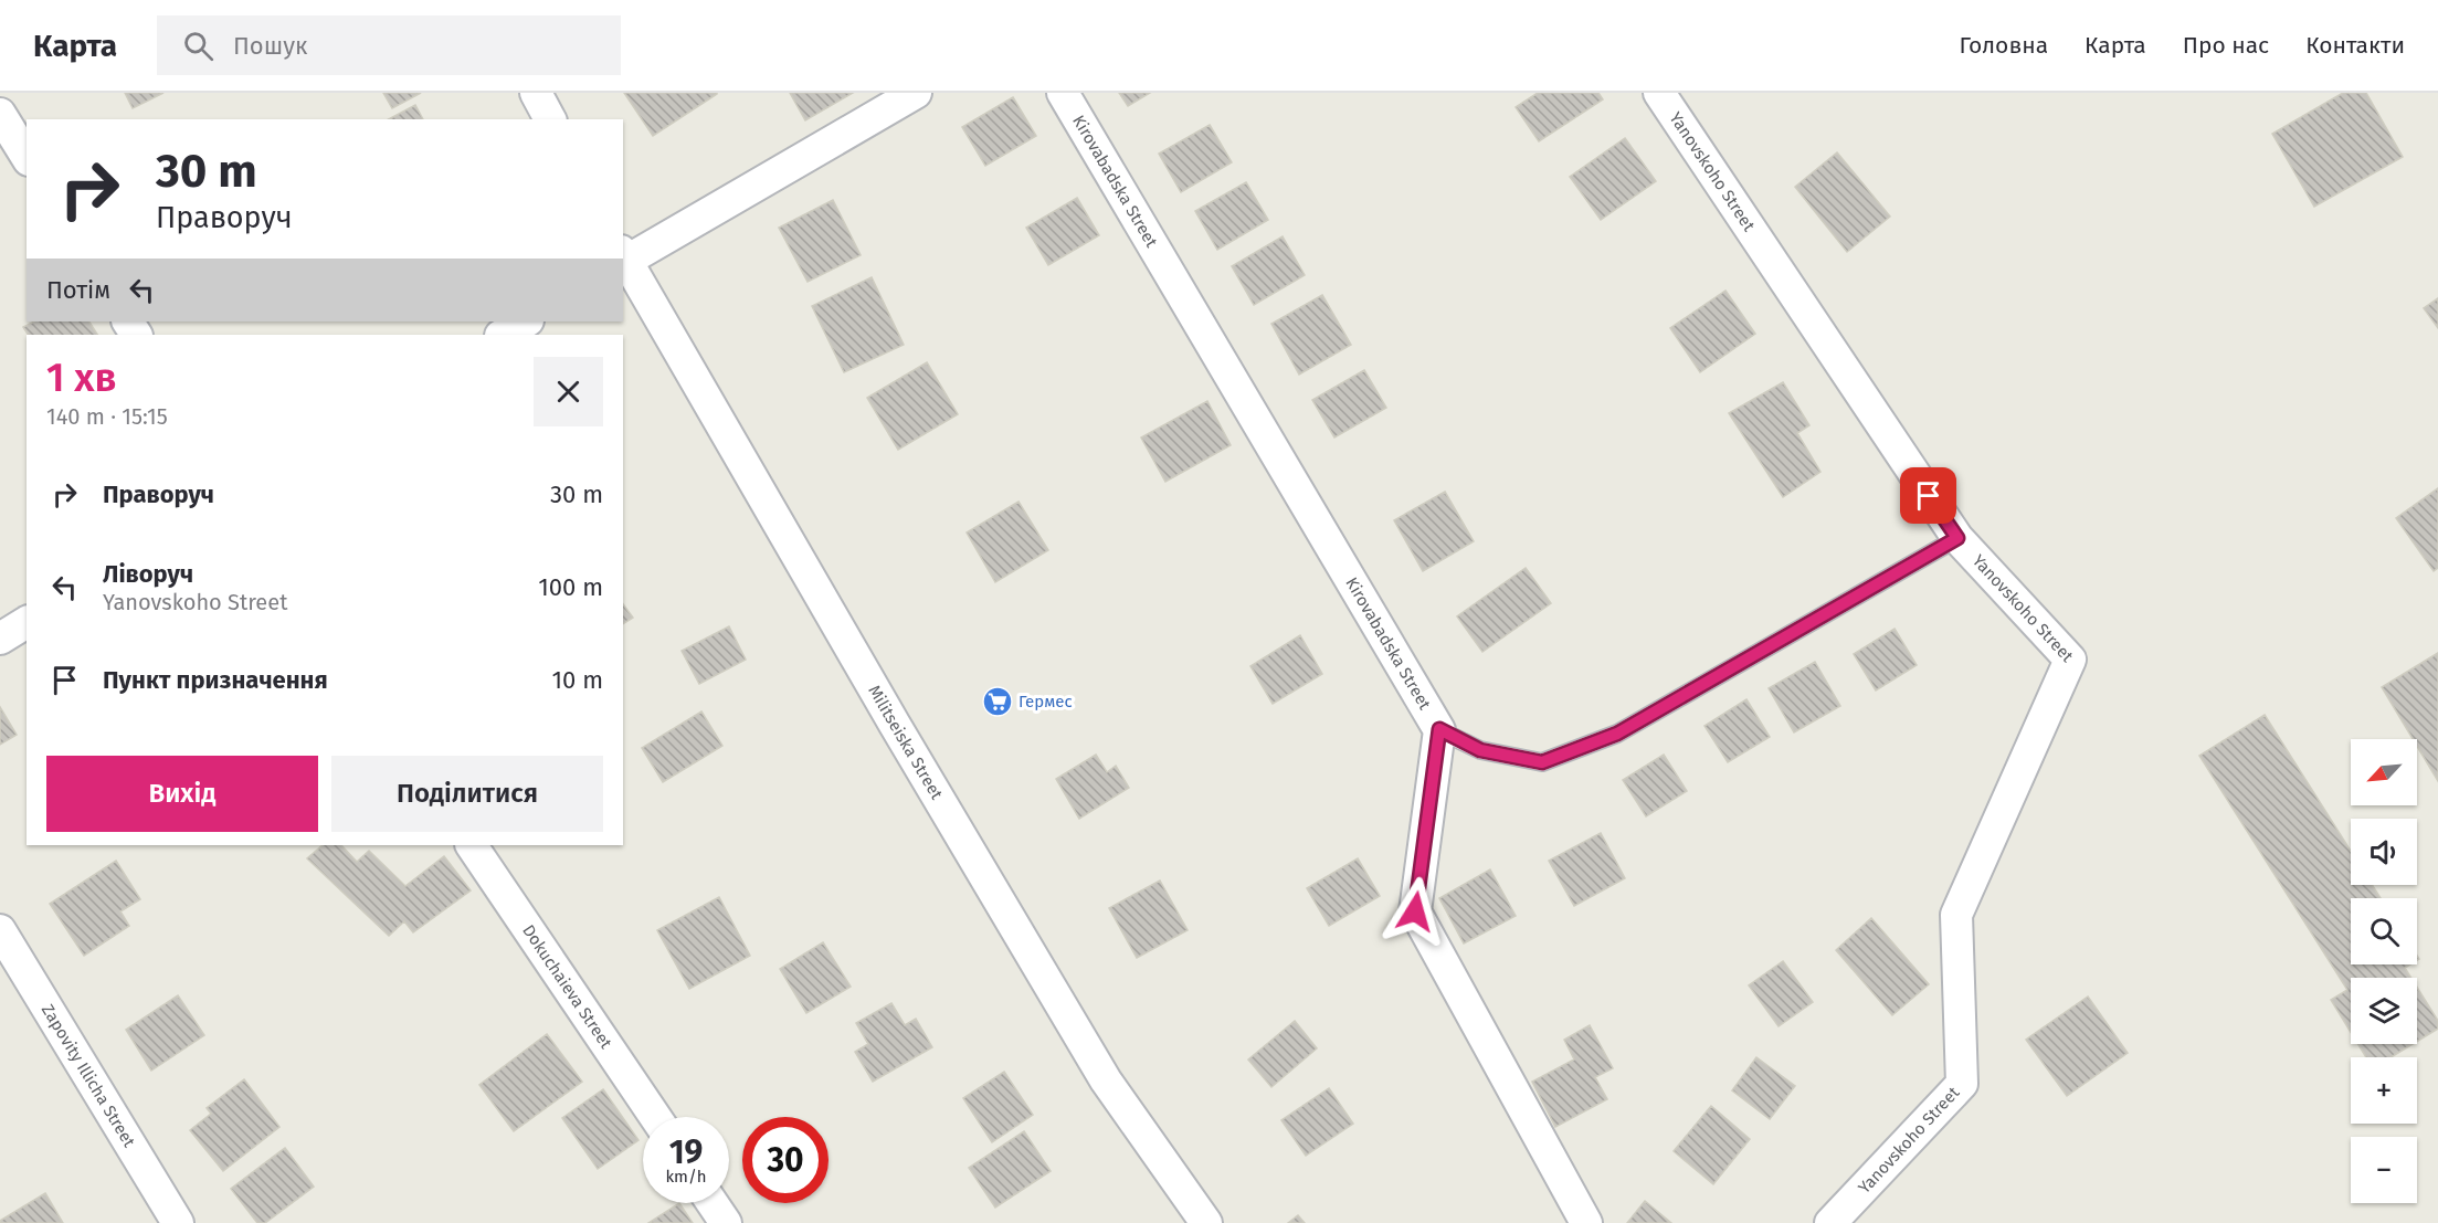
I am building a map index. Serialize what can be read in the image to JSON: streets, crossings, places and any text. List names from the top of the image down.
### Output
{
  "streets": {
    "street": [
      "Yanovskoho Street",
      "Kirovabadska Street",
      "Militseiska Street",
      "Dokuchaieva Street",
      "Zapovity Illicha Street"
    ]
  },
  "places": {
    "supermarket": ["Гермес"]
  },
  "north": "bottom left",
  "page": {
    "header": "Карта",
    "search": "Пошук",
    "nav": [
      "Головна",
      "Карта",
      "Про нас",
      "Контакти"
    ],
    "turn": ["30 m", "Праворуч"],
    "then": "Потім",
    "heading": ["1 хв", "140 m · 15:15"],
    "list": [
      {
        "name": "Праворуч",
        "value": "30 m"
      },
      {
        "name": "Ліворуч",
        "note": "Yanovskoho Street",
        "value": "100 m"
      },
      {
        "name": "Пункт призначення",
        "value": "10 m"
      }
    ],
    "map_buttons": ["+", "−"],
    "buttons": ["Вихід", "Поділитися"],
    "speed": "19 km/h",
    "limit": "30"
  }
}
